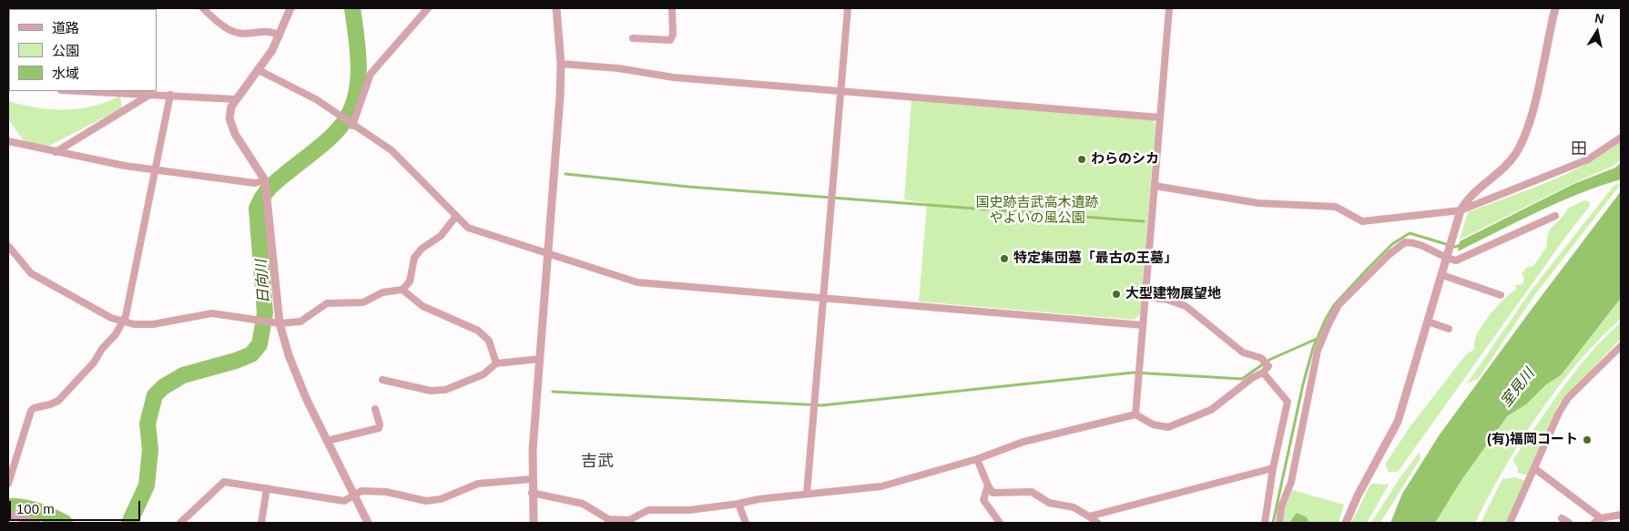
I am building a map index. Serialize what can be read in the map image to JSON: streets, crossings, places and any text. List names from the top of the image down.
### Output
{
  "districts": ["田", "吉武"],
  "water": ["日向川", "室見川"],
  "parks": ["国史跡吉武高木遺跡 やよいの風公園"],
  "places": [
    "わらのシカ",
    "特定集団墓「最古の王墓」",
    "大型建物展望地",
    "(有)福岡コート"
  ],
  "legend": ["道路", "公園", "水域"],
  "scale_bar": "100 m",
  "north": "top"
}
